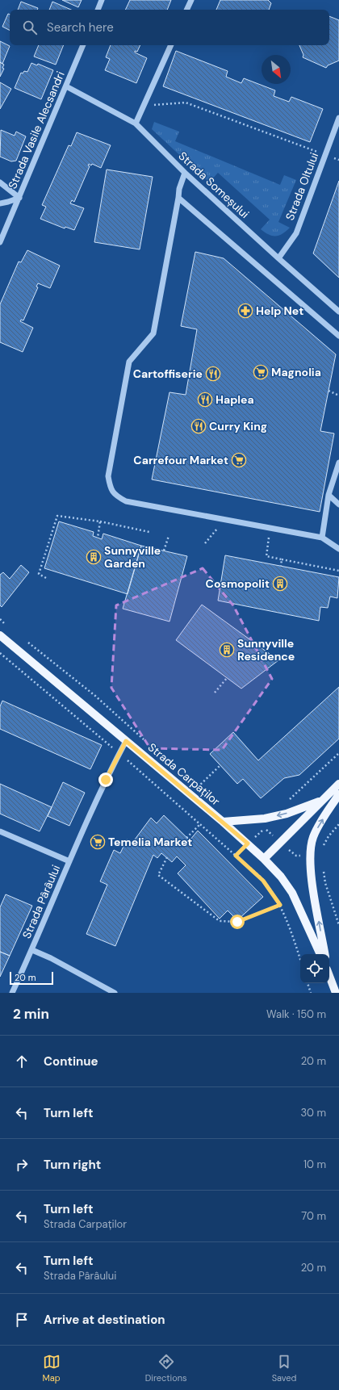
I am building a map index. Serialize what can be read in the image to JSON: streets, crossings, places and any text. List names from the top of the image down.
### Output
{
  "streets": {
    "main road": ["Strada Carpaților"],
    "street": [
      "Strada Vasile Alecsandri",
      "Strada Someșului",
      "Strada Oltului",
      "Strada Pârâului"
    ]
  },
  "crossings": [
    ["Strada Vasile Alecsandri", "Strada Someșului"],
    ["Strada Someșului", "Strada Oltului"],
    ["Strada Carpaților", "Strada Pârâului"]
  ],
  "places": {
    "pharmacy": ["Help Net"],
    "supermarket": ["Magnolia", "Carrefour Market", "Temelia Market"],
    "restaurant": ["Cartoffiserie", "Haplea", "Curry King"],
    "building": ["Sunnyville Garden", "Cosmopolit", "Sunnyville Residence"]
  },
  "scale_bar": "20 m",
  "north": "bottom right",
  "page": {
    "search": "Search here",
    "scale": "20 m",
    "heading": ["2 min", "Walk · 150 m"],
    "list": [
      ["Continue", "20 m"],
      ["Turn left", "30 m"],
      ["Turn right", "10 m"],
      ["Turn left", "Strada Carpaților", "70 m"],
      ["Turn left", "Strada Pârâului", "20 m"],
      "Arrive at destination"
    ],
    "nav": ["Map", "Directions", "Saved"]
  }
}
